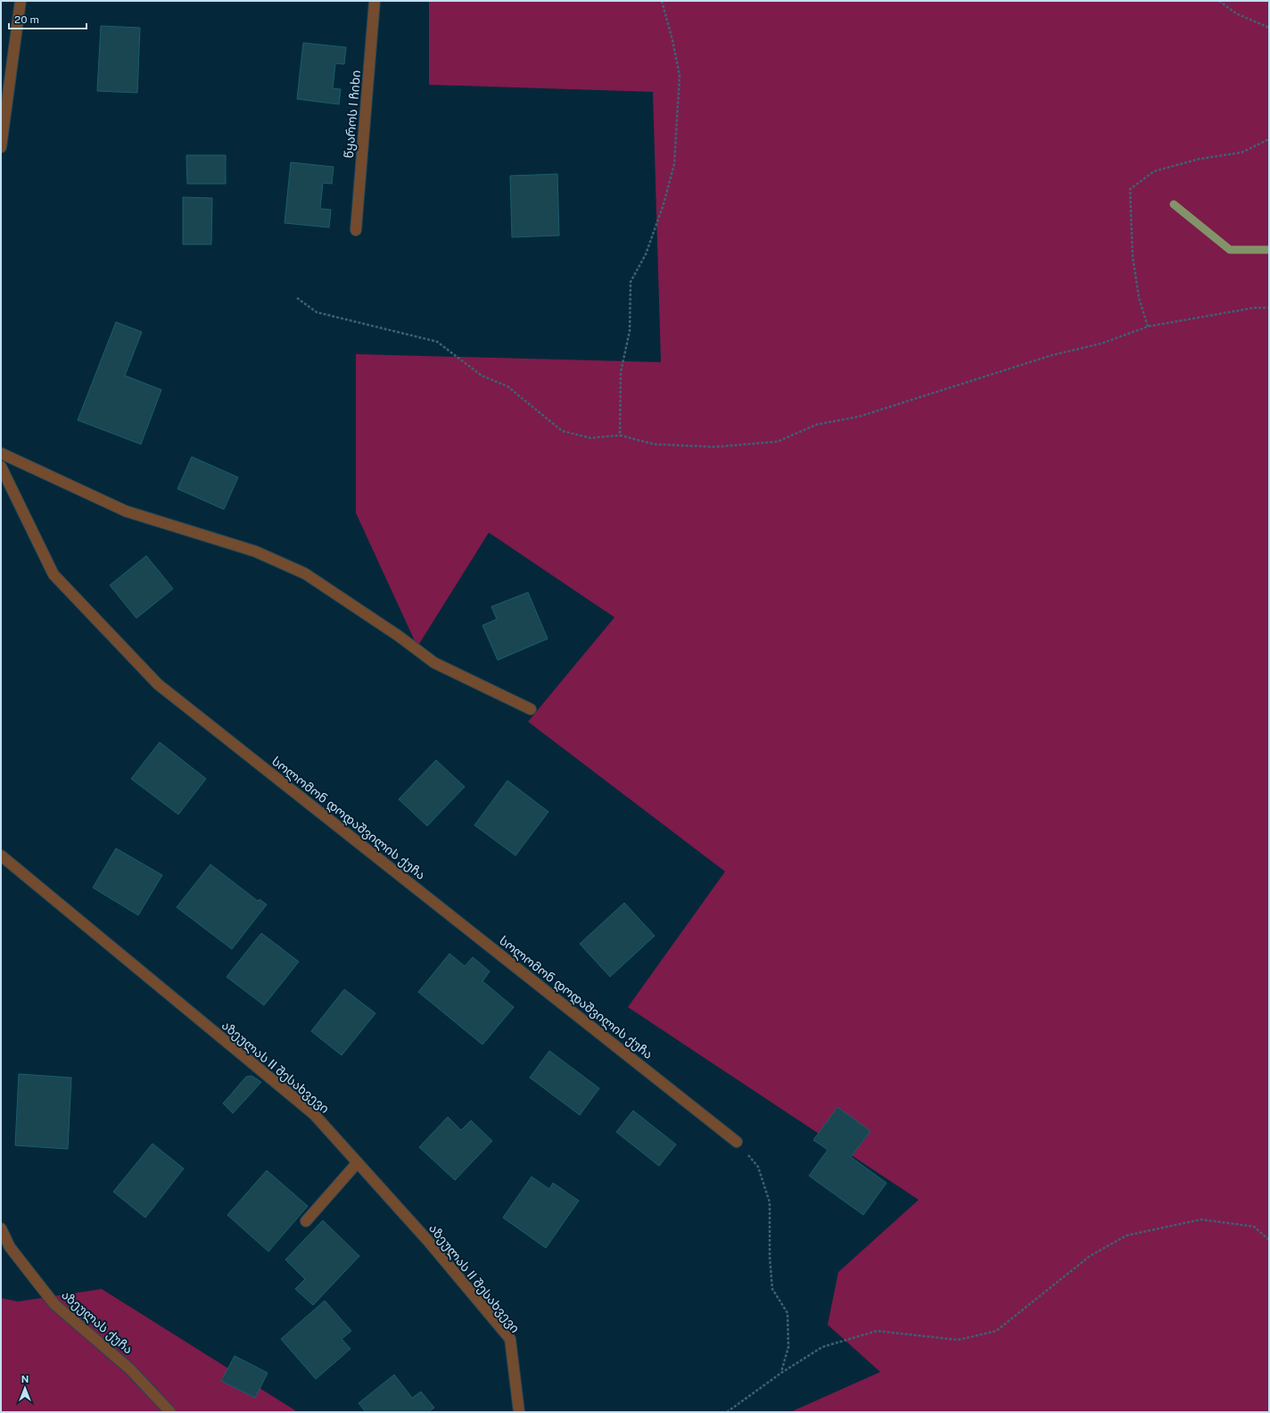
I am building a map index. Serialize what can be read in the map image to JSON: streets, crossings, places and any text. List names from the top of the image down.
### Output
{
  "streets": {
    "street": [
      "წყაროს I ჩიხი",
      "სოლომონ დოდაშვილის ქუჩა",
      "აზეულას II შესახვევი",
      "აზეულას ქუჩა"
    ]
  },
  "scale_bar": "20 m",
  "north": "top"
}
